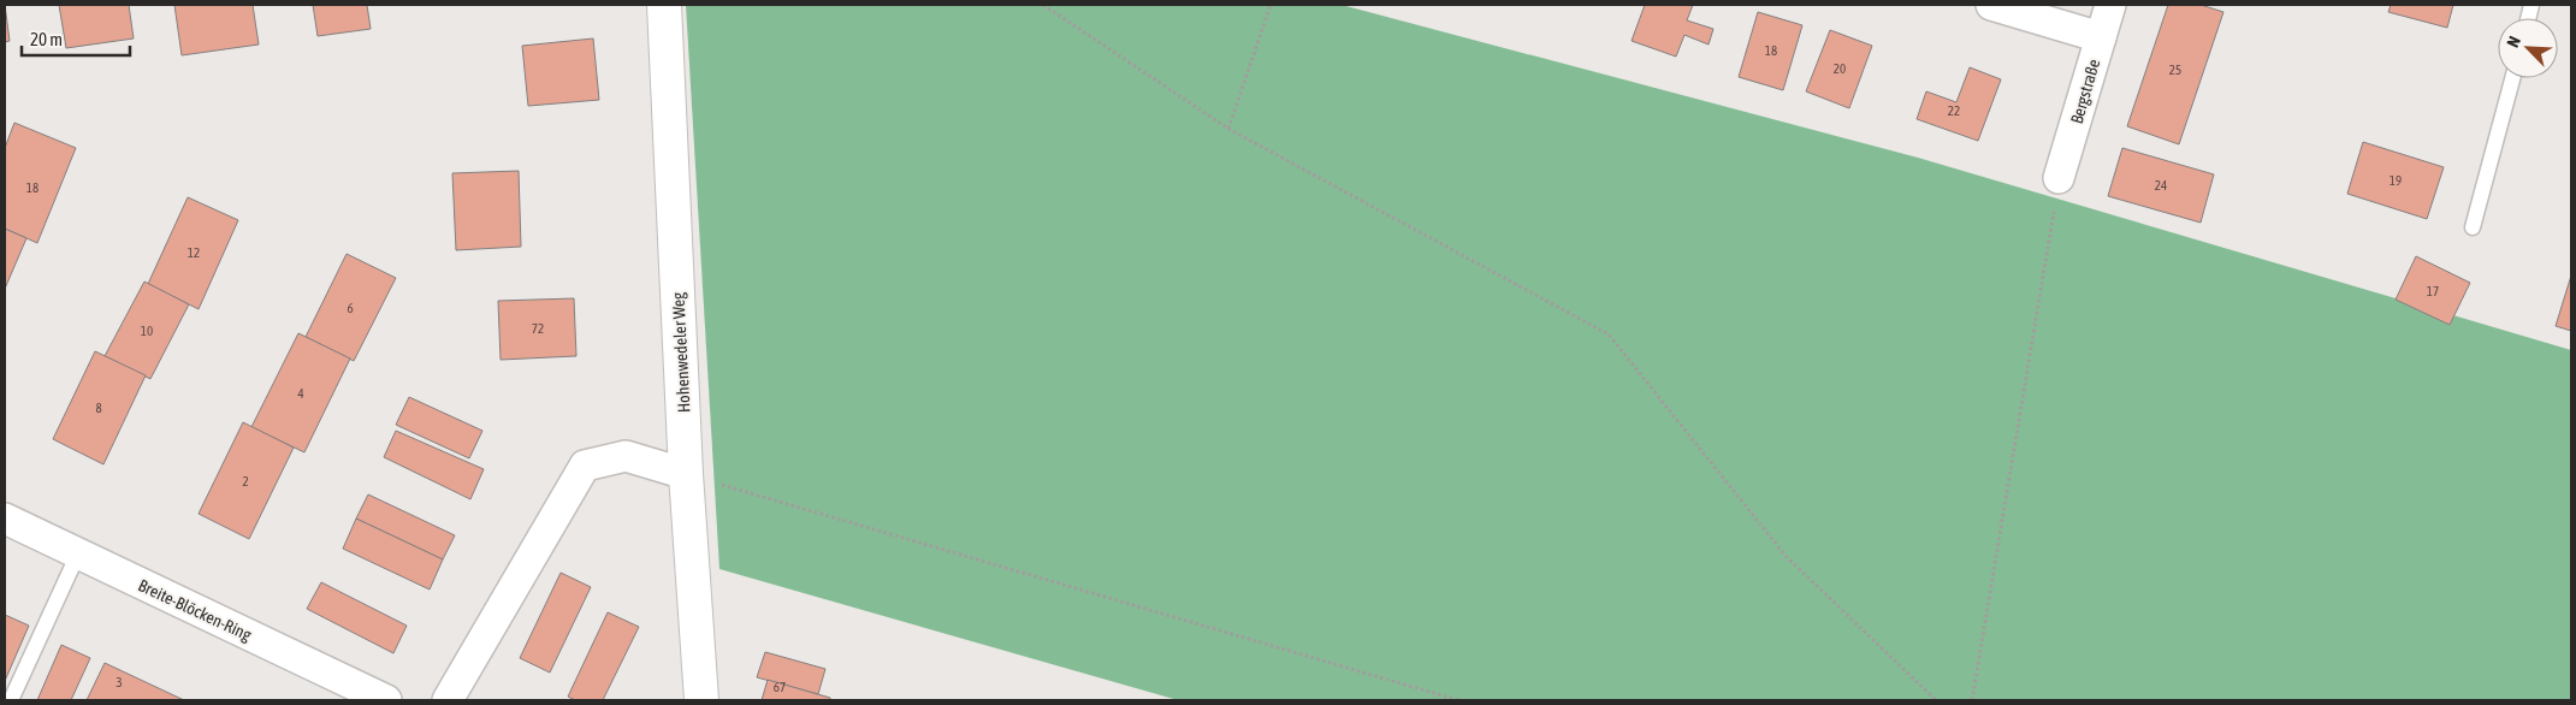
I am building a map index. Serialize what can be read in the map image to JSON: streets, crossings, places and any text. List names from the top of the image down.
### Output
{
  "streets": {
    "street": ["Bergstraße", "Hohenwedeler Weg", "Breite-Blöcken-Ring"]
  },
  "house_numbers": [
    "18",
    "20",
    "25",
    "22",
    "19",
    "24",
    "18",
    "12",
    "17",
    "6",
    "72",
    "10",
    "4",
    "8",
    "2",
    "3",
    "67"
  ],
  "scale_bar": "20 m",
  "north": "top left"
}
